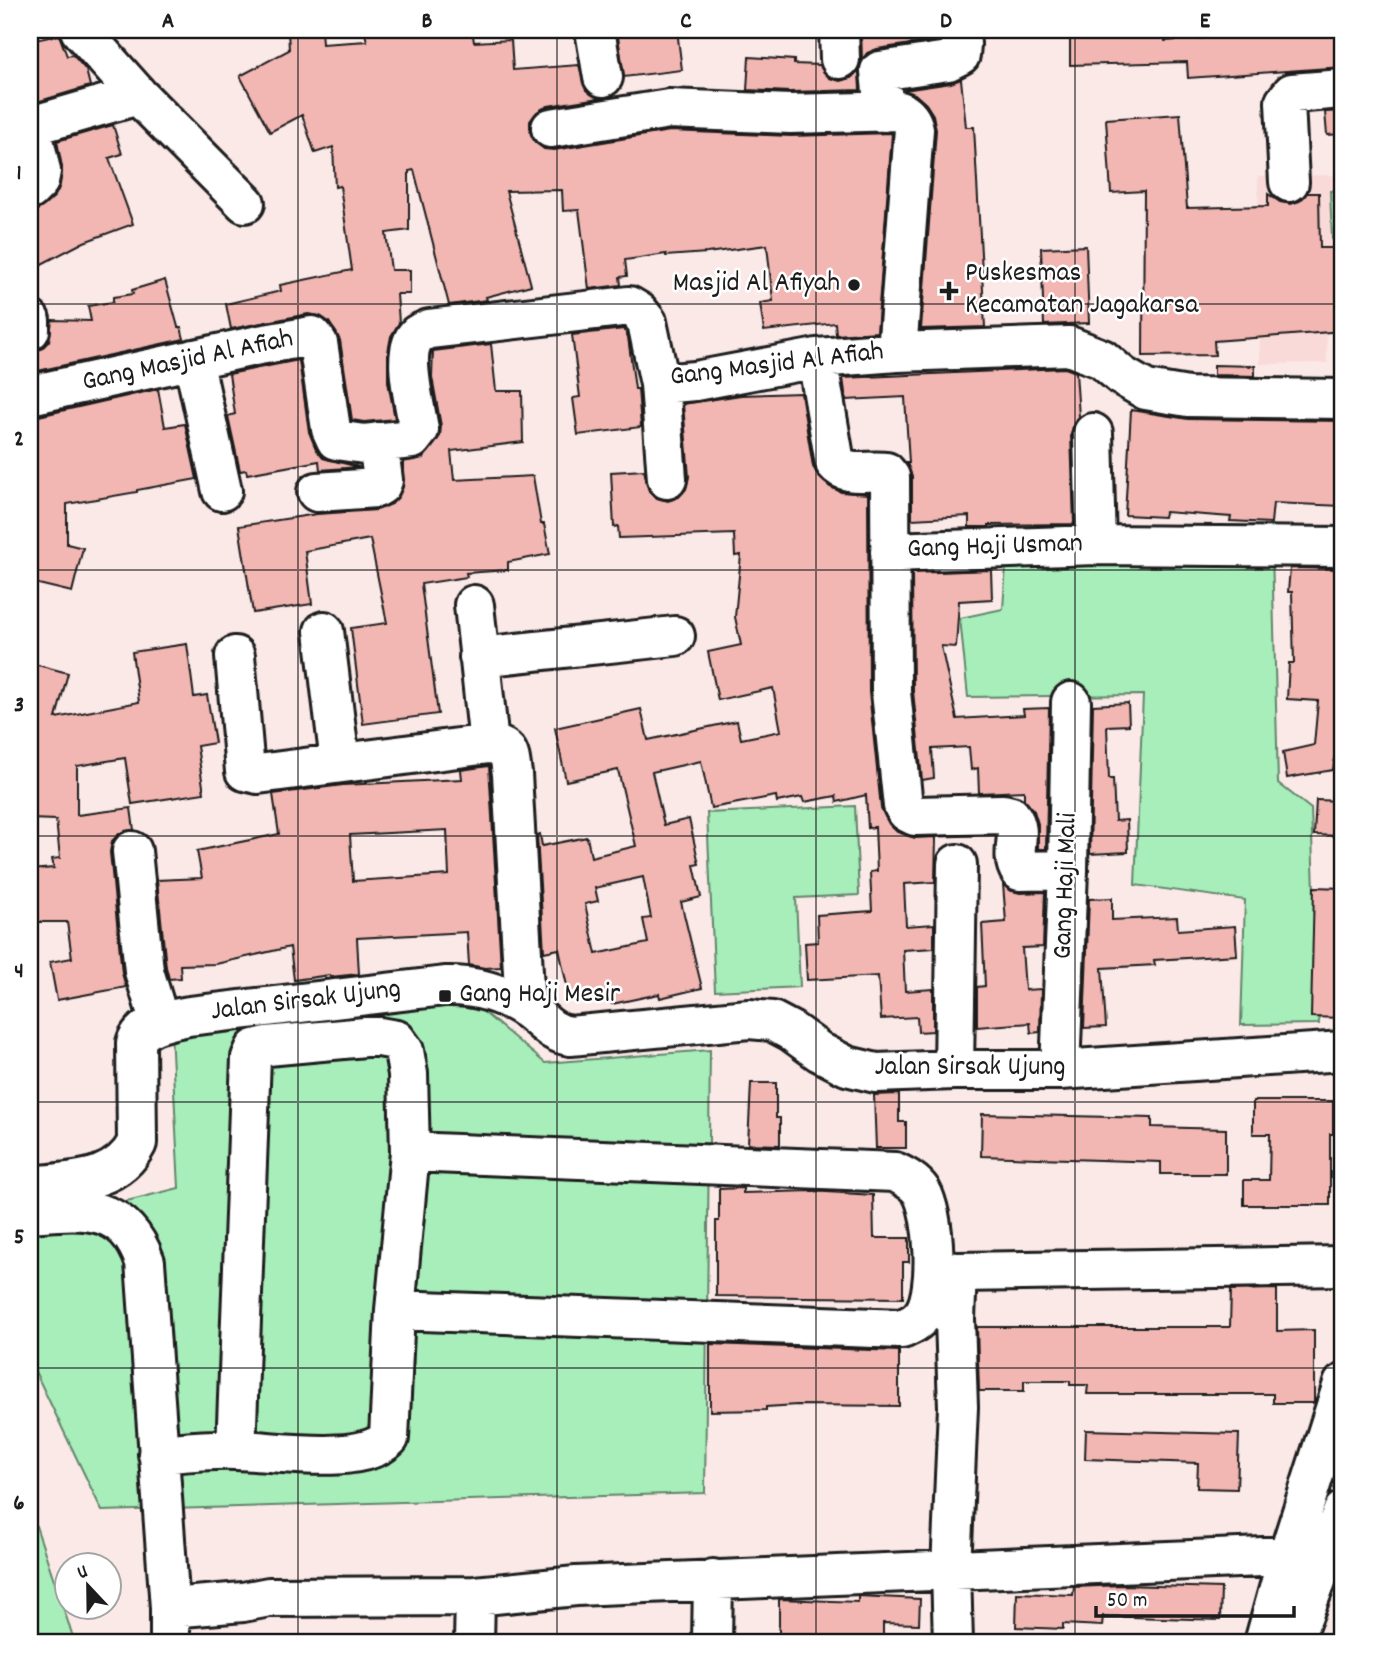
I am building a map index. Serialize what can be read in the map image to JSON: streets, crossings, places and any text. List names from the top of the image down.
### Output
{
  "streets": {
    "street": [
      "Gang Masjid Al Afiah",
      "Gang Haji Usman",
      "Gang Haji Mali",
      "Jalan Sirsak Ujung"
    ]
  },
  "crossings": [
    ["Gang Masjid Al Afiah", "Gang Haji Usman"],
    ["Gang Haji Mali", "Jalan Sirsak Ujung"]
  ],
  "places": {
    "other": ["Masjid Al Afiyah"],
    "health": ["Puskesmas Kecamatan Jagakarsa"],
    "transit": ["Gang Haji Mesir"]
  },
  "scale_bar": "50 m",
  "north": "top",
  "grid": {
    "columns": [
      "A",
      "B",
      "C",
      "D",
      "E"
    ],
    "rows": [
      "1",
      "2",
      "3",
      "4",
      "5",
      "6"
    ]
  }
}
